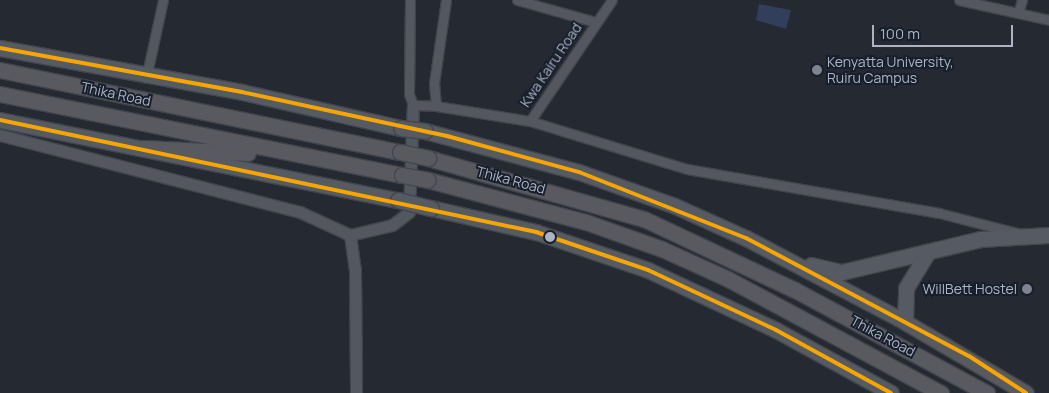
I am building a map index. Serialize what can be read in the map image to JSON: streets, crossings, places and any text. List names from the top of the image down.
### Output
{
  "streets": {
    "highway": ["Thika Road"],
    "street": ["Kwa Kairu Road"]
  },
  "places": ["Kenyatta University, Ruiru Campus", "WillBett Hostel"],
  "scale_bar": "100 m"
}
